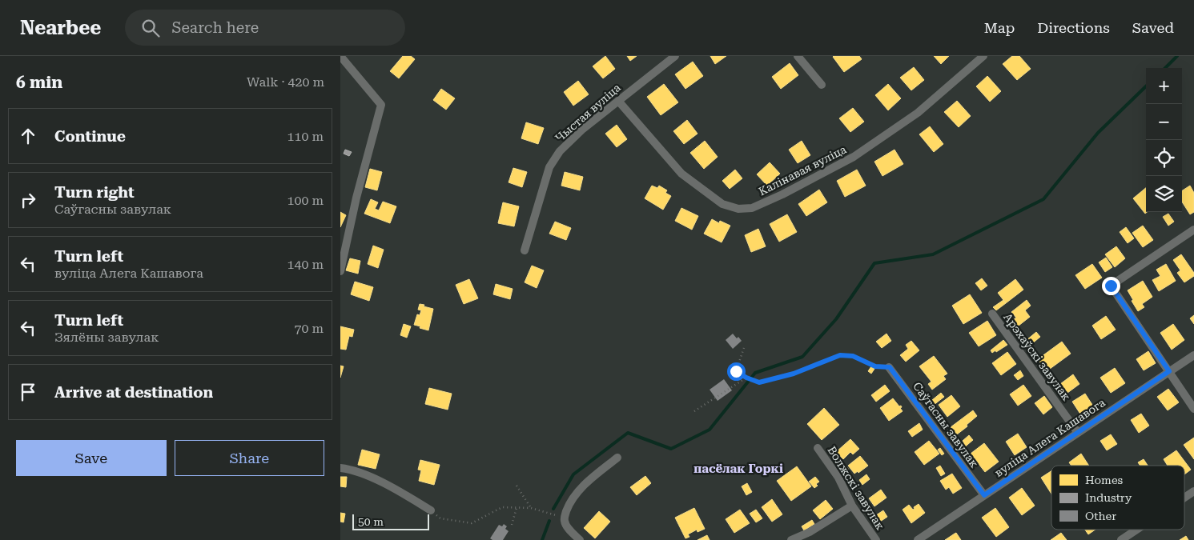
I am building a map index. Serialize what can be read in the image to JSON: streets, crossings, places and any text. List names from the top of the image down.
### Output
{
  "streets": {
    "street": [
      "Чыстая вуліца",
      "Калінавая вуліца",
      "Арэхаўскі завулак",
      "Саўгасны завулак",
      "вуліца Алега Кашавога",
      "Волжскі завулак"
    ]
  },
  "crossings": [
    ["Чыстая вуліца", "Калінавая вуліца"],
    ["Арэхаўскі завулак", "вуліца Алега Кашавога"],
    ["Саўгасны завулак", "вуліца Алега Кашавога"]
  ],
  "districts": ["пасёлак Горкі"],
  "legend": ["Homes", "Industry", "Other"],
  "scale_bar": "50 m",
  "page": {
    "header": "Nearbee",
    "search": "Search here",
    "nav": ["Map", "Directions", "Saved"],
    "heading": ["6 min", "Walk · 420 m"],
    "map_buttons": ["+", "−"],
    "list": [
      ["Continue", "110 m"],
      ["Turn right", "Саўгасны завулак", "100 m"],
      ["Turn left", "вуліца Алега Кашавога", "140 m"],
      ["Turn left", "Зялёны завулак", "70 m"],
      "Arrive at destination"
    ],
    "buttons": ["Save", "Share"],
    "scale": "50 m"
  }
}
